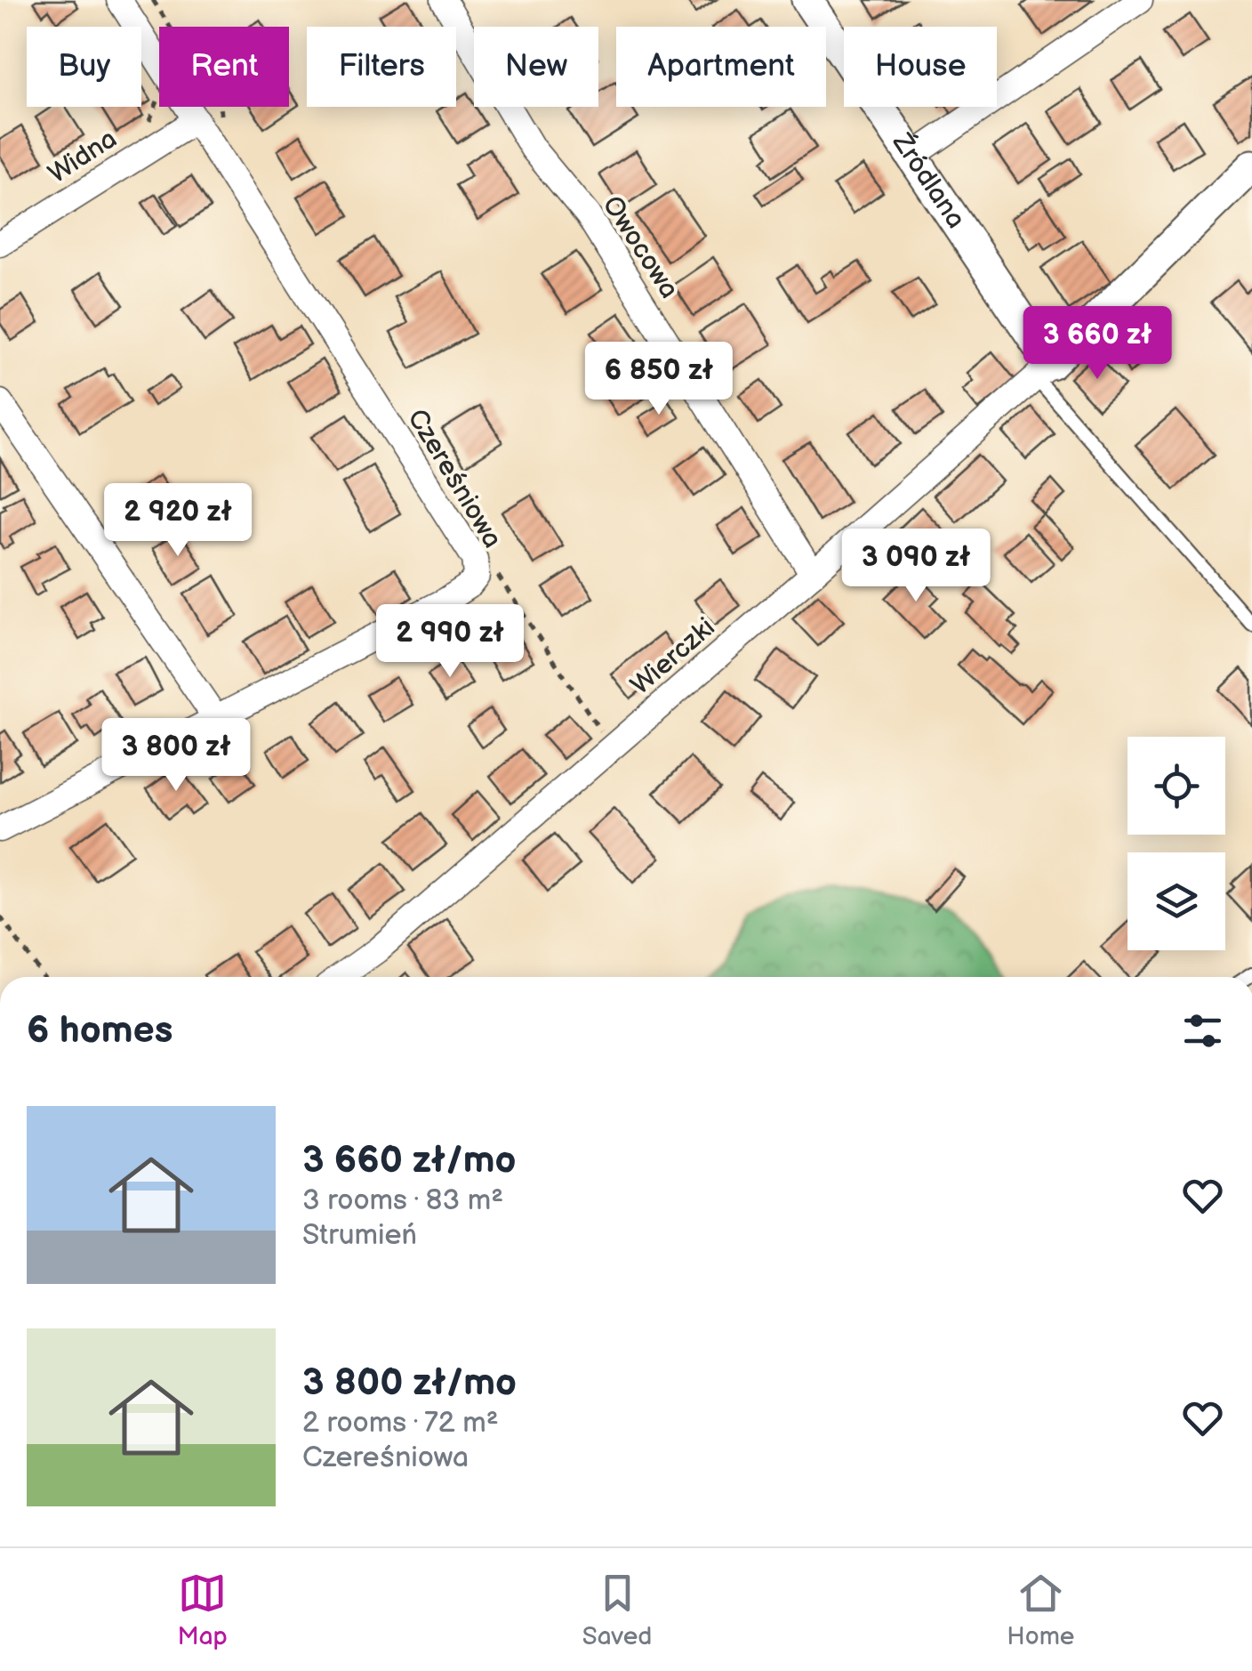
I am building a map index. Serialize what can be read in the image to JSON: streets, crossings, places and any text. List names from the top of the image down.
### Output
{
  "streets": {
    "street": [
      "Widna",
      "Źródlana",
      "Owocowa",
      "Czereśniowa",
      "Wierczki"
    ]
  },
  "crossings": [
    ["Widna", "Czereśniowa"],
    ["Źródlana", "Wierczki"],
    ["Owocowa", "Wierczki"]
  ],
  "page": {
    "chip": [
      "Buy",
      "Rent",
      "Filters",
      "New",
      "Apartment",
      "House"
    ],
    "price": [
      "3 660 zł",
      "6 850 zł",
      "2 920 zł",
      "3 090 zł",
      "2 990 zł",
      "3 800 zł"
    ],
    "heading": "6 homes",
    "list": [
      {
        "name": "3 660 zł/mo",
        "note": "3 rooms · 83 m² · Strumień"
      },
      {
        "name": "3 800 zł/mo",
        "note": "2 rooms · 72 m² · Czereśniowa"
      }
    ],
    "tabs": ["Map", "Saved", "Home"]
  }
}
